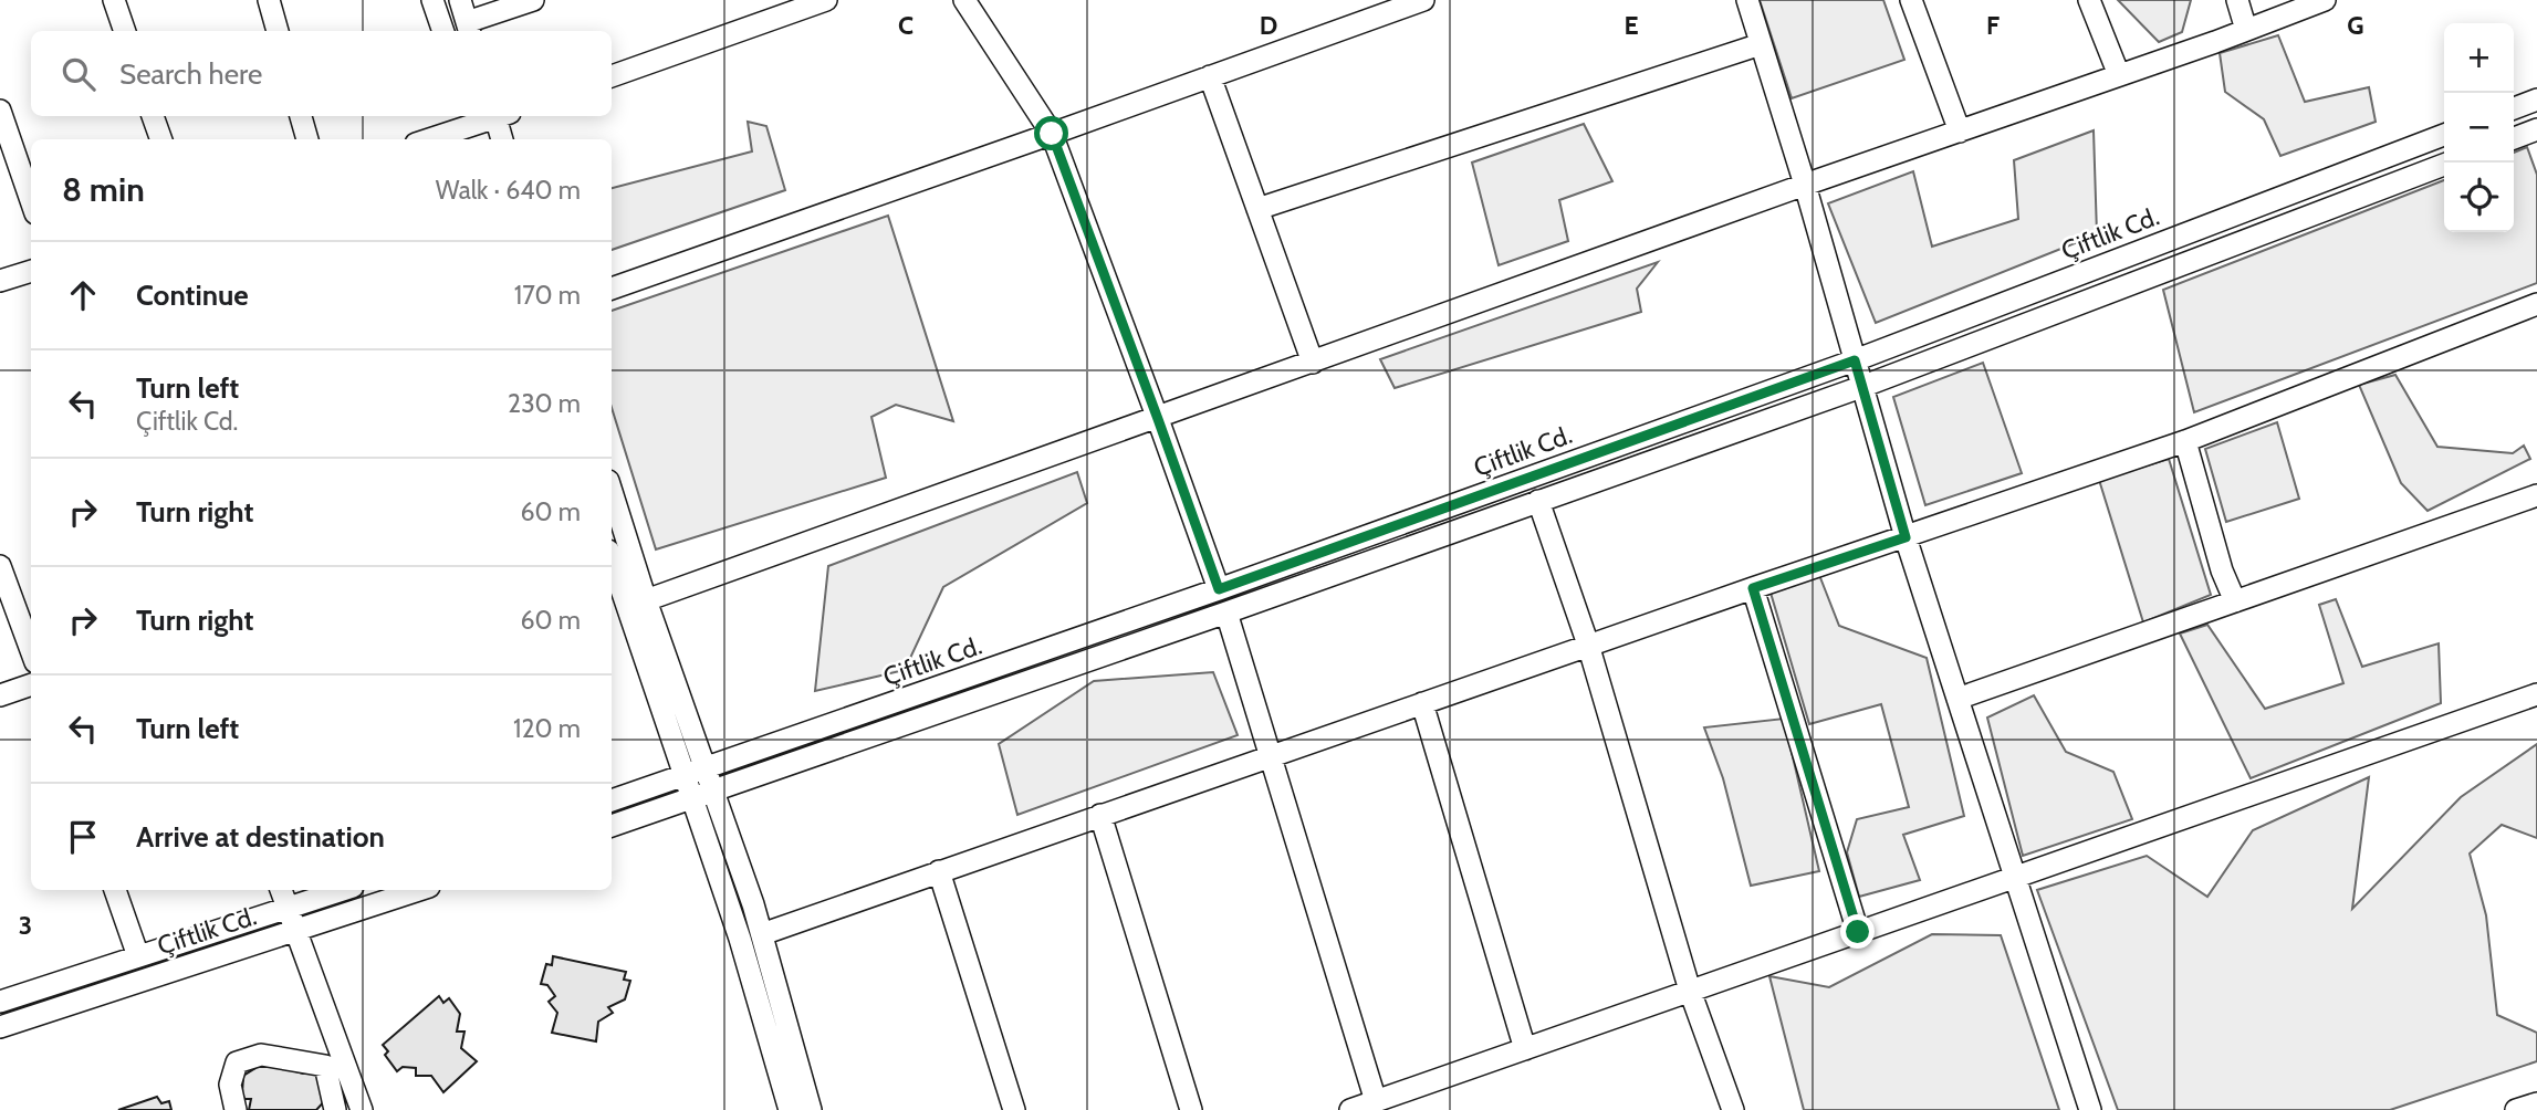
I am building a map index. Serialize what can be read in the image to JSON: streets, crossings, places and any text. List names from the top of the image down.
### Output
{
  "streets": {
    "street": ["Çiftlik Cd."]
  },
  "page": {
    "map_buttons": ["+", "−"],
    "search": "Search here",
    "heading": ["8 min", "Walk · 640 m"],
    "list": [
      ["Continue", "170 m"],
      ["Turn left", "Çiftlik Cd.", "230 m"],
      ["Turn right", "60 m"],
      ["Turn right", "60 m"],
      ["Turn left", "120 m"],
      "Arrive at destination"
    ]
  },
  "grid": {
    "columns": [
      "C",
      "D",
      "E",
      "F",
      "G"
    ],
    "rows": ["3"]
  }
}
